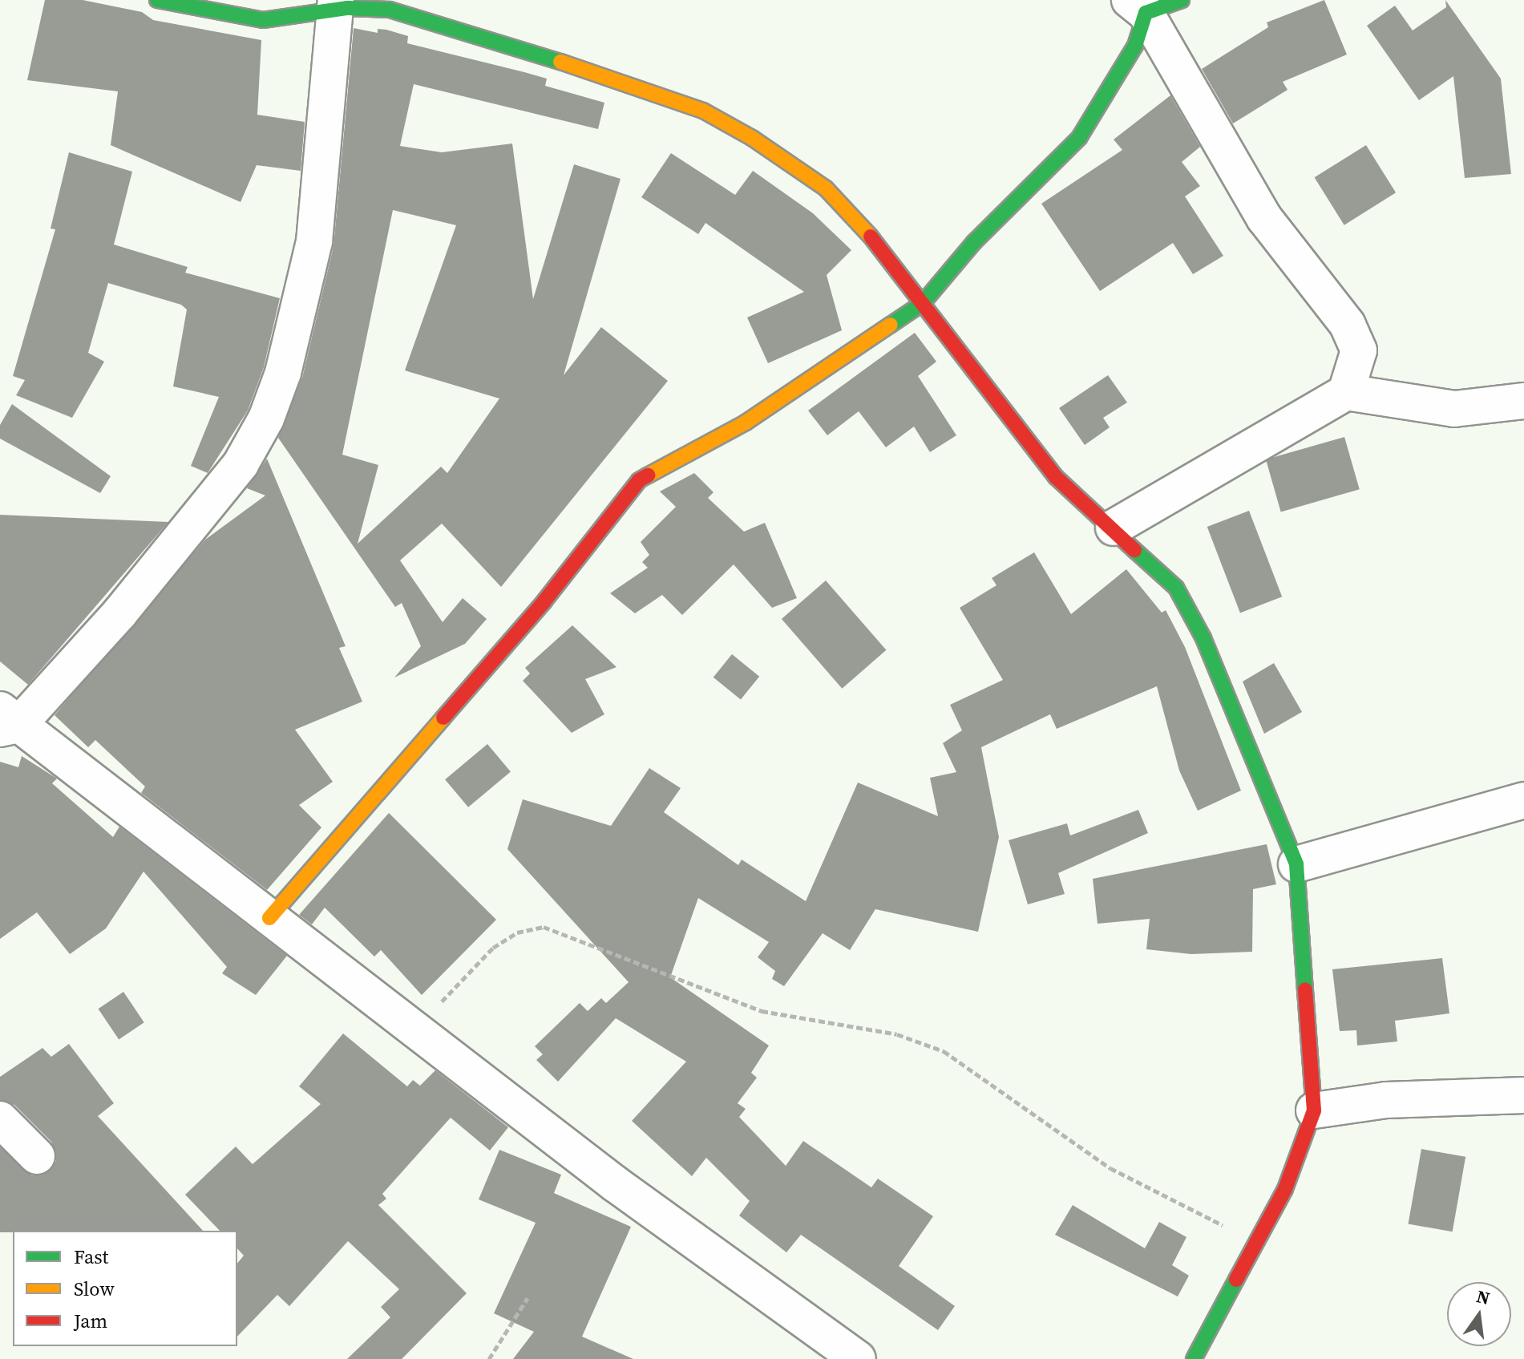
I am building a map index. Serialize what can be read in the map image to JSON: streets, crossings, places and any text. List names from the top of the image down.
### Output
{
  "legend": ["Fast", "Slow", "Jam"],
  "north": "top"
}
